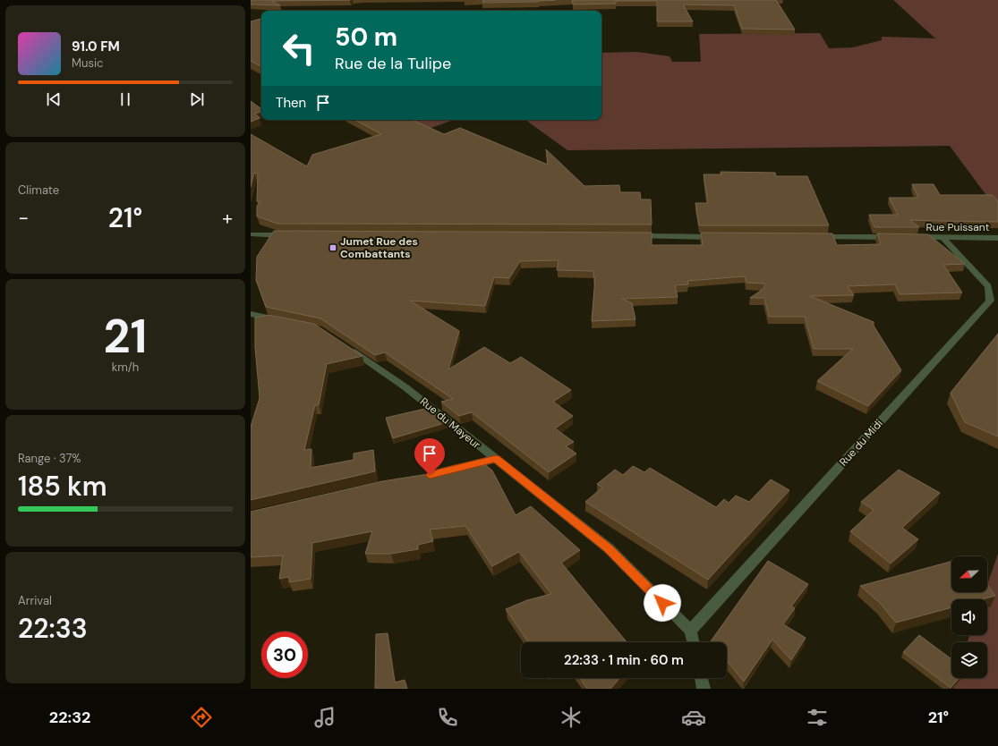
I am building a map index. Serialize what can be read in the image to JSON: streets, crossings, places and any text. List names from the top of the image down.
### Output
{
  "streets": {
    "street": ["Rue Puissant", "Rue du Mayeur", "Rue du Midi"]
  },
  "crossings": [
    ["Rue Puissant", "Rue du Midi"],
    ["Rue du Mayeur", "Rue du Midi"]
  ],
  "places": {
    "transit": ["Jumet Rue des Combattants"]
  },
  "north": "left",
  "page": {
    "turn": ["50 m", "Rue de la Tulipe"],
    "song": ["91.0 FM", "Music"],
    "then": "Then",
    "tile": [
      "Climate",
      ["21", "km/h"],
      ["Range · 37%", "185 km"],
      ["Arrival", "22:33"]
    ],
    "heat": ["−", "21°", "+"],
    "limit": "30",
    "trip": "22:33 · 1 min · 60 m",
    "tabs": ["22:32", "21°"]
  }
}
